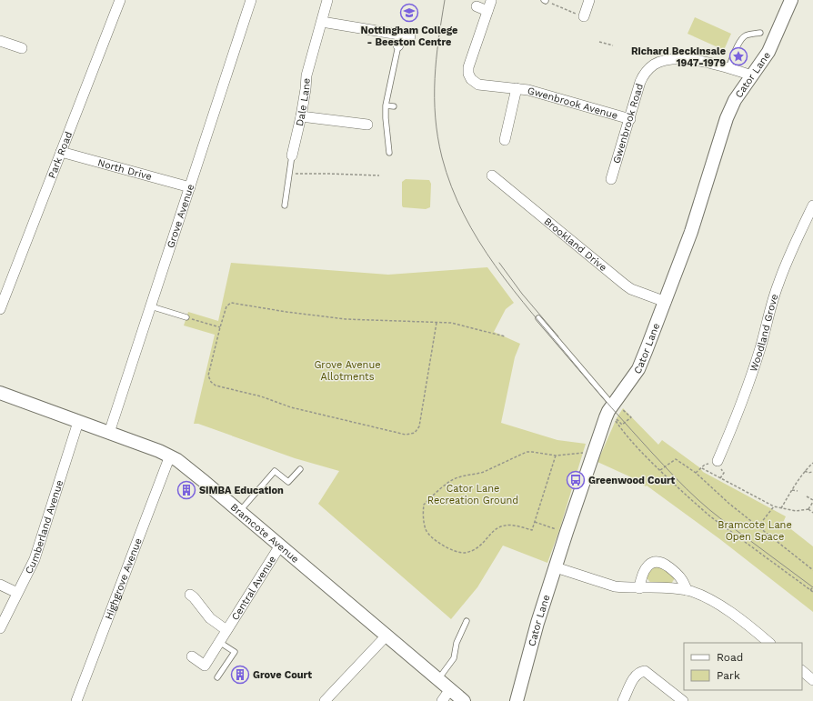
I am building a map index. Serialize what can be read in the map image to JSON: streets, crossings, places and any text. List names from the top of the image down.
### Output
{
  "streets": {
    "street": [
      "Cator Lane",
      "Dale Lane",
      "Gwenbrook Avenue",
      "Gwenbrook Road",
      "Park Road",
      "North Drive",
      "Grove Avenue",
      "Brookland Drive",
      "Woodland Grove",
      "Cumberland Avenue",
      "Bramcote Avenue",
      "Highgrove Avenue",
      "Central Avenue"
    ]
  },
  "crossings": [
    ["Cator Lane", "Gwenbrook Road"],
    ["Cator Lane", "Brookland Drive"],
    ["Gwenbrook Avenue", "Gwenbrook Road"],
    ["Park Road", "North Drive"],
    ["North Drive", "Grove Avenue"],
    ["Grove Avenue", "Bramcote Avenue"],
    ["Cumberland Avenue", "Bramcote Avenue"],
    ["Bramcote Avenue", "Highgrove Avenue"],
    ["Bramcote Avenue", "Central Avenue"]
  ],
  "parks": ["Grove Avenue Allotments", "Cator Lane Recreation Ground", "Bramcote Lane Open Space"],
  "places": {
    "school or university": ["Nottingham College - Beeston Centre"],
    "place": ["Richard Beckinsale 1947-1979"],
    "bus stop": ["Greenwood Court"],
    "building": ["SIMBA Education", "Grove Court"]
  },
  "legend": ["Road", "Park"]
}
